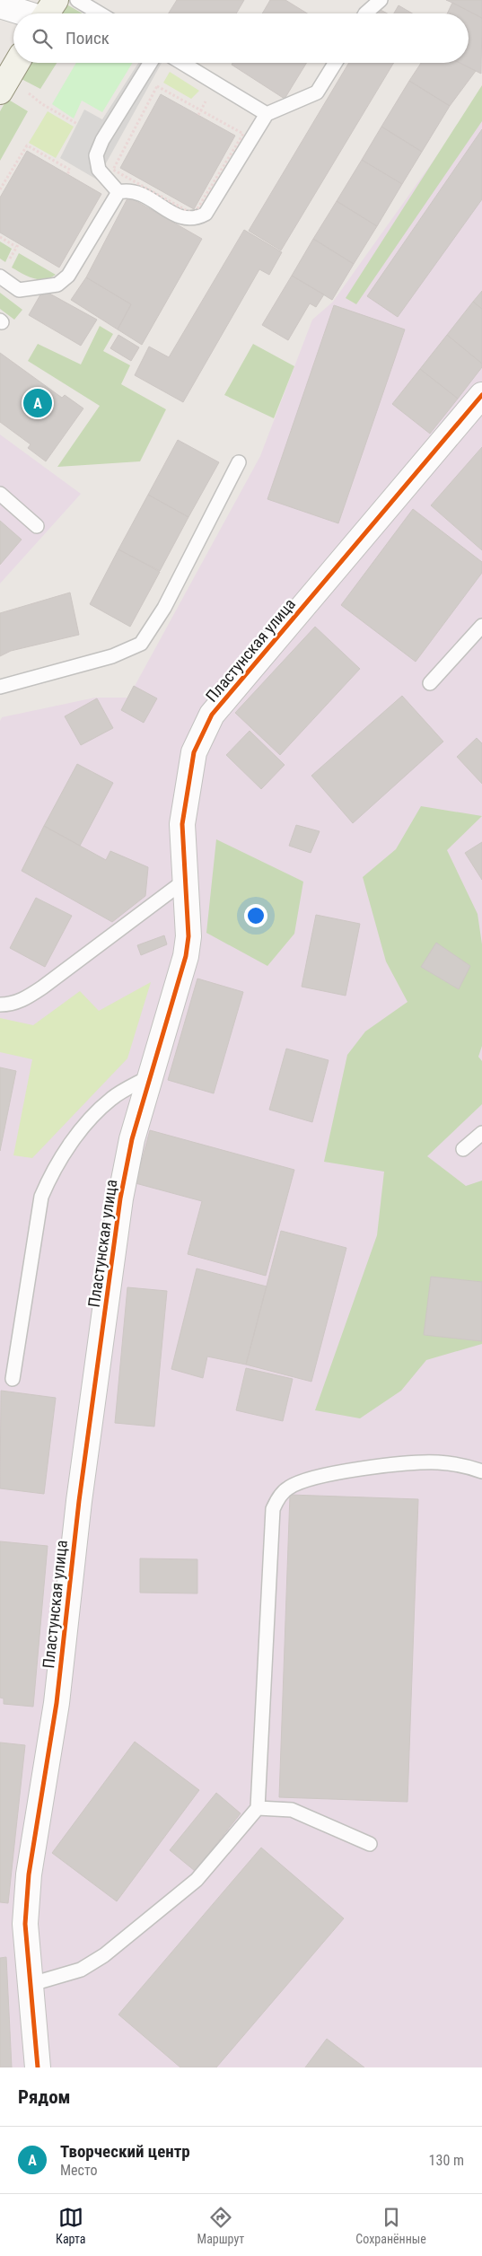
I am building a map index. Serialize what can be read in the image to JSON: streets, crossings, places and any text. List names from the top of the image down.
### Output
{
  "streets": {
    "street": ["Пластунская улица"]
  },
  "page": {
    "search": "Поиск",
    "pins": "A",
    "heading": "Рядом",
    "list": [
      {
        "mark": "A",
        "name": "Творческий центр",
        "note": "Место",
        "value": "130 m"
      }
    ],
    "nav": ["Карта", "Маршрут", "Сохранённые"]
  }
}
